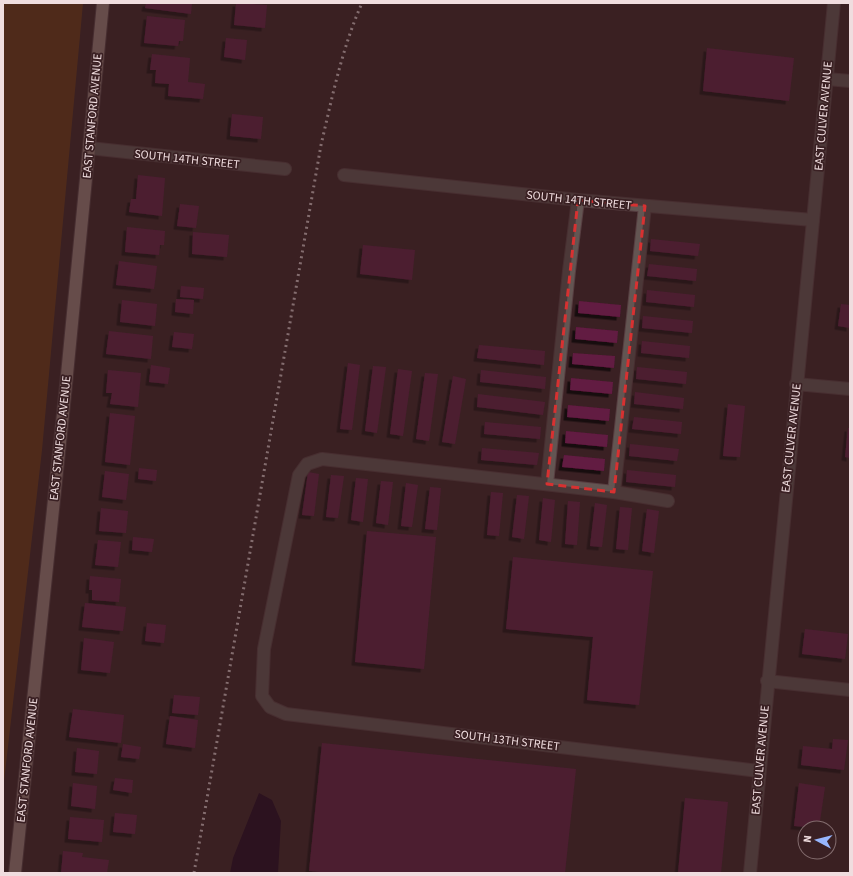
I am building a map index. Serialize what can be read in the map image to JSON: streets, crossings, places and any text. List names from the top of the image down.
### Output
{
  "streets": {
    "main road": ["EAST STANFORD AVENUE"],
    "street": ["EAST CULVER AVENUE", "SOUTH 14TH STREET", "SOUTH 13TH STREET"]
  },
  "crossings": [
    ["EAST STANFORD AVENUE", "SOUTH 14TH STREET"],
    ["EAST CULVER AVENUE", "SOUTH 14TH STREET"],
    ["EAST CULVER AVENUE", "SOUTH 13TH STREET"]
  ],
  "north": "left"
}
